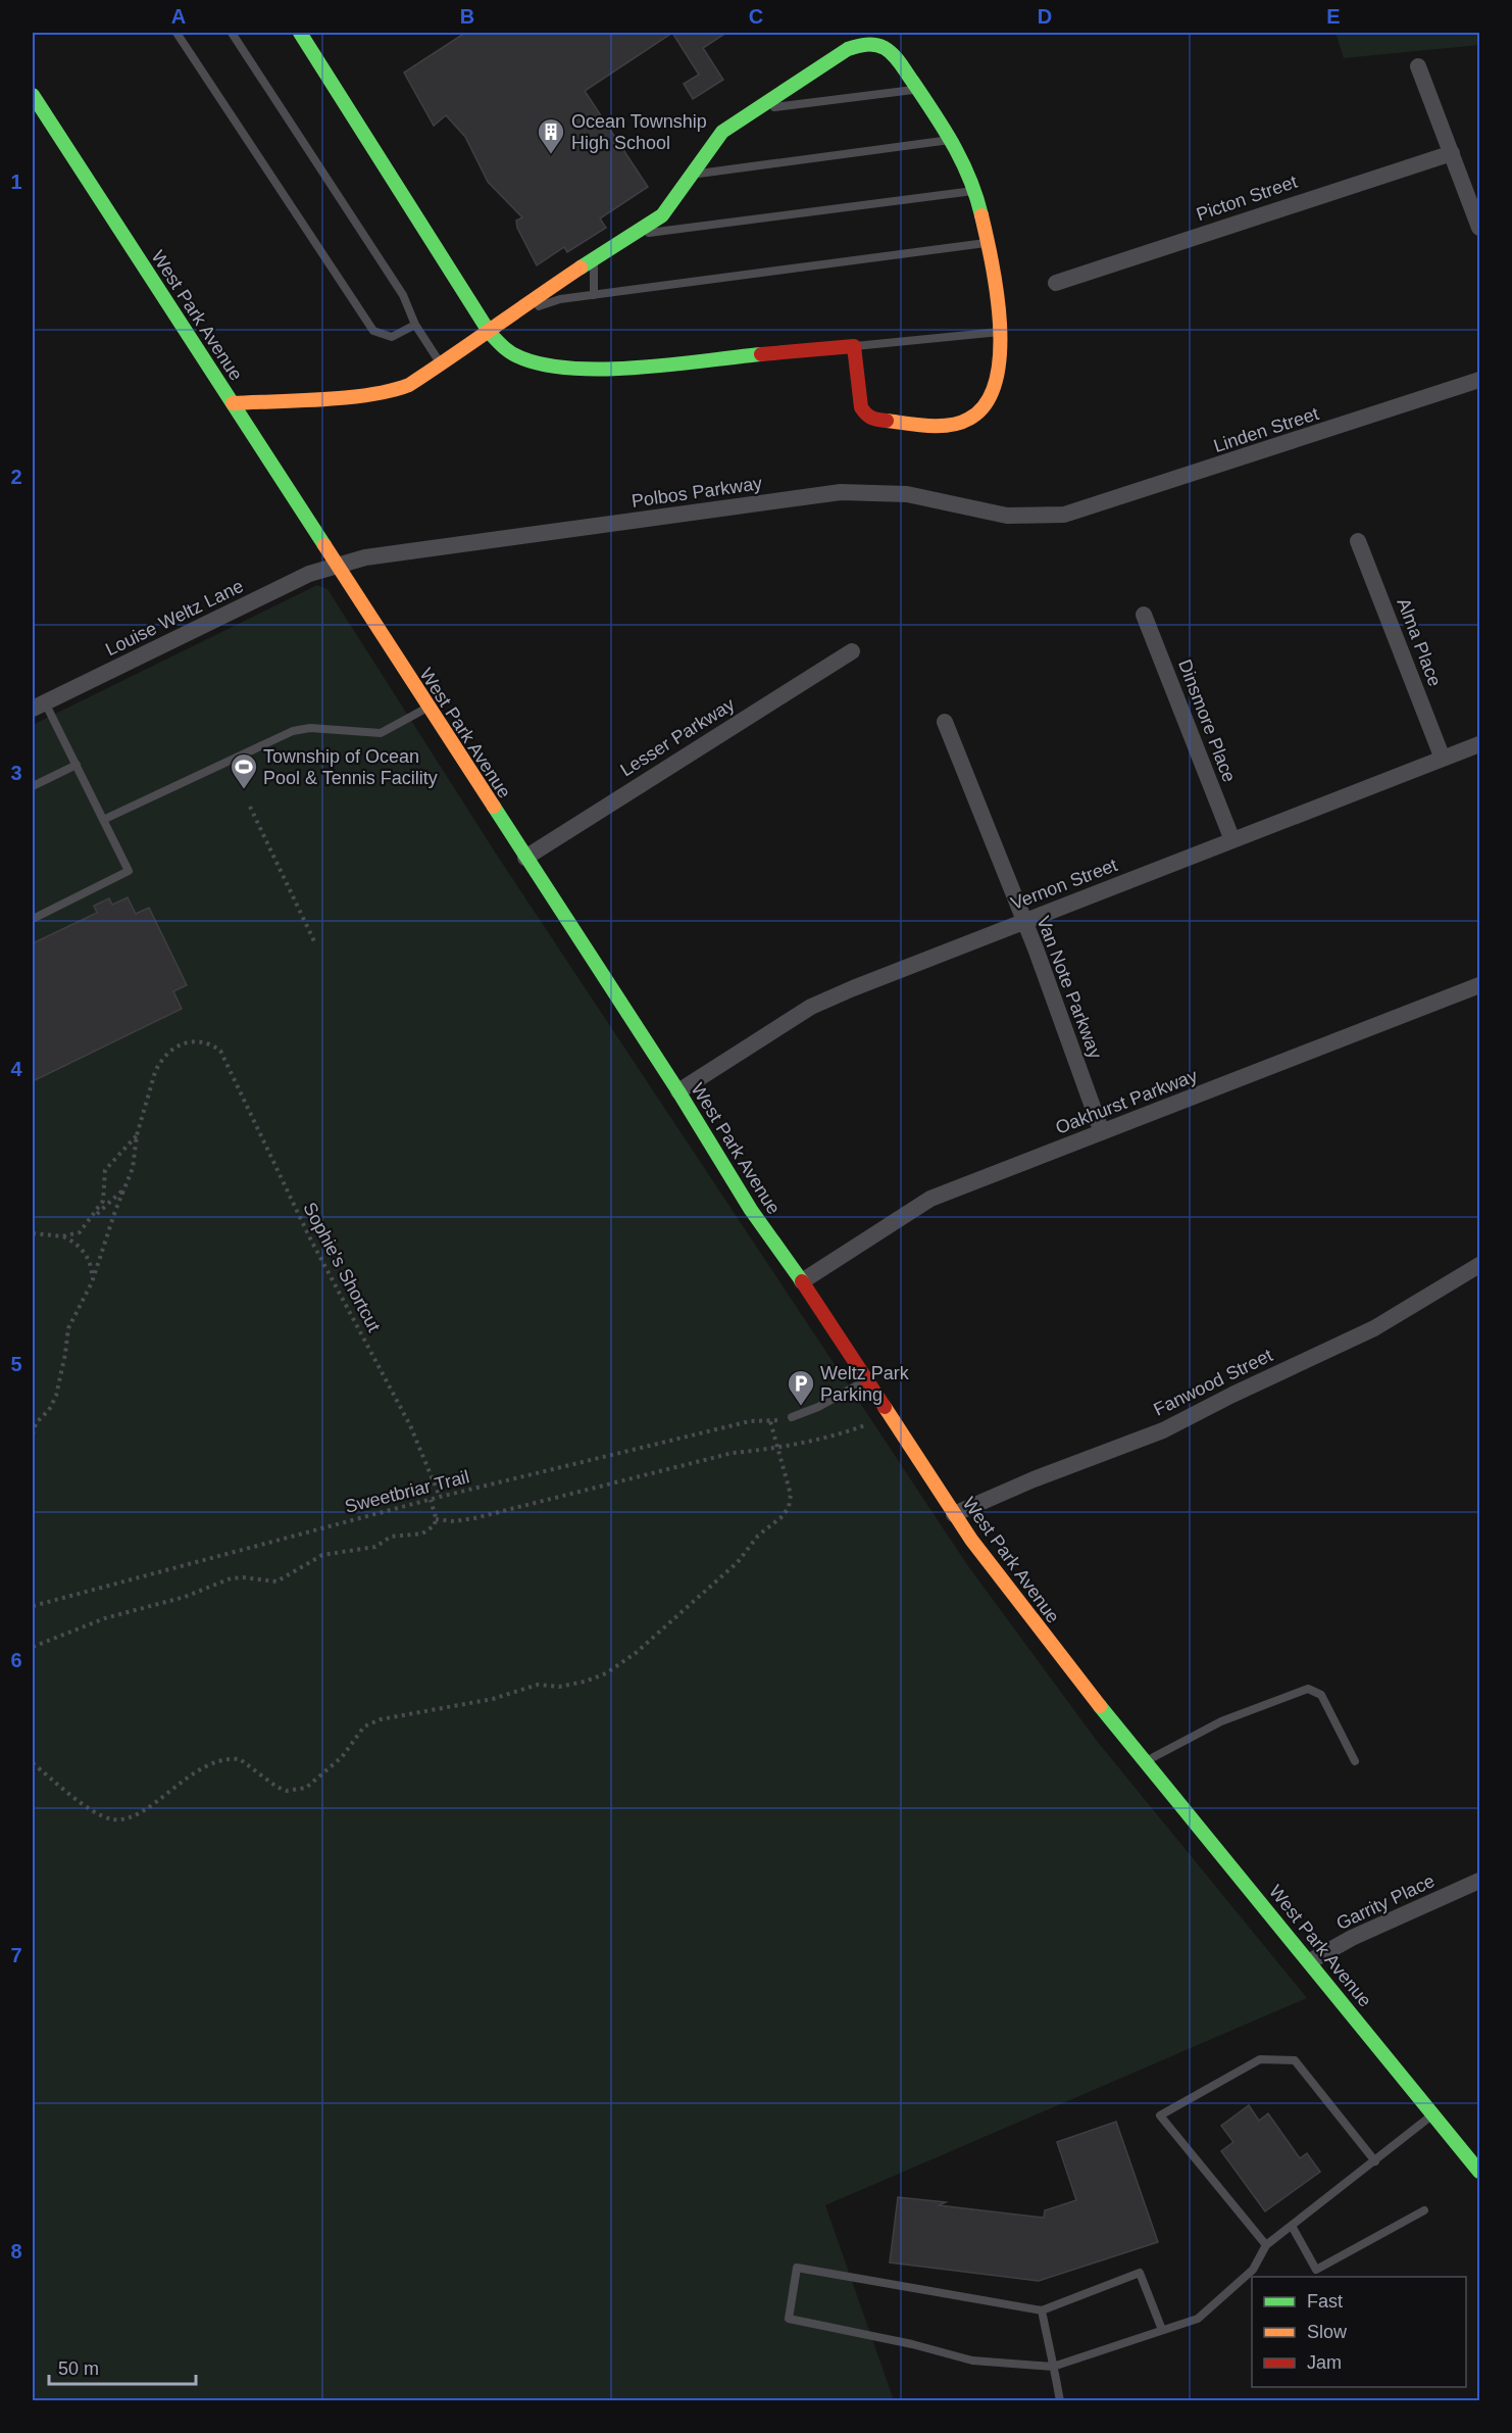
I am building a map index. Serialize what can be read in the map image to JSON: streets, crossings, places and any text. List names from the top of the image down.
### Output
{
  "streets": {
    "street": [
      "Picton Street",
      "West Park Avenue",
      "Linden Street",
      "Polbos Parkway",
      "Louise Weltz Lane",
      "Alma Place",
      "Dinsmore Place",
      "Lesser Parkway",
      "Vernon Street",
      "Van Note Parkway",
      "Oakhurst Parkway",
      "Fanwood Street",
      "Garrity Place"
    ],
    "path": ["Sophie's Shortcut", "Sweetbriar Trail"]
  },
  "crossings": [
    ["West Park Avenue", "Polbos Parkway"],
    ["West Park Avenue", "Louise Weltz Lane"],
    ["West Park Avenue", "Lesser Parkway"],
    ["West Park Avenue", "Vernon Street"],
    ["West Park Avenue", "Oakhurst Parkway"],
    ["West Park Avenue", "Fanwood Street"],
    ["West Park Avenue", "Garrity Place"],
    ["Linden Street", "Polbos Parkway"],
    ["Polbos Parkway", "Louise Weltz Lane"],
    ["Alma Place", "Vernon Street"],
    ["Dinsmore Place", "Vernon Street"],
    ["Vernon Street", "Van Note Parkway"],
    ["Van Note Parkway", "Oakhurst Parkway"],
    ["Sophie's Shortcut", "Sweetbriar Trail"]
  ],
  "places": {
    "building": ["Ocean Township High School"],
    "sports": ["Township of Ocean Pool & Tennis Facility"],
    "parking": ["Weltz Park Parking"]
  },
  "legend": ["Fast", "Slow", "Jam"],
  "scale_bar": "50 m",
  "grid": {
    "columns": [
      "A",
      "B",
      "C",
      "D",
      "E"
    ],
    "rows": [
      "1",
      "2",
      "3",
      "4",
      "5",
      "6",
      "7",
      "8"
    ]
  }
}
